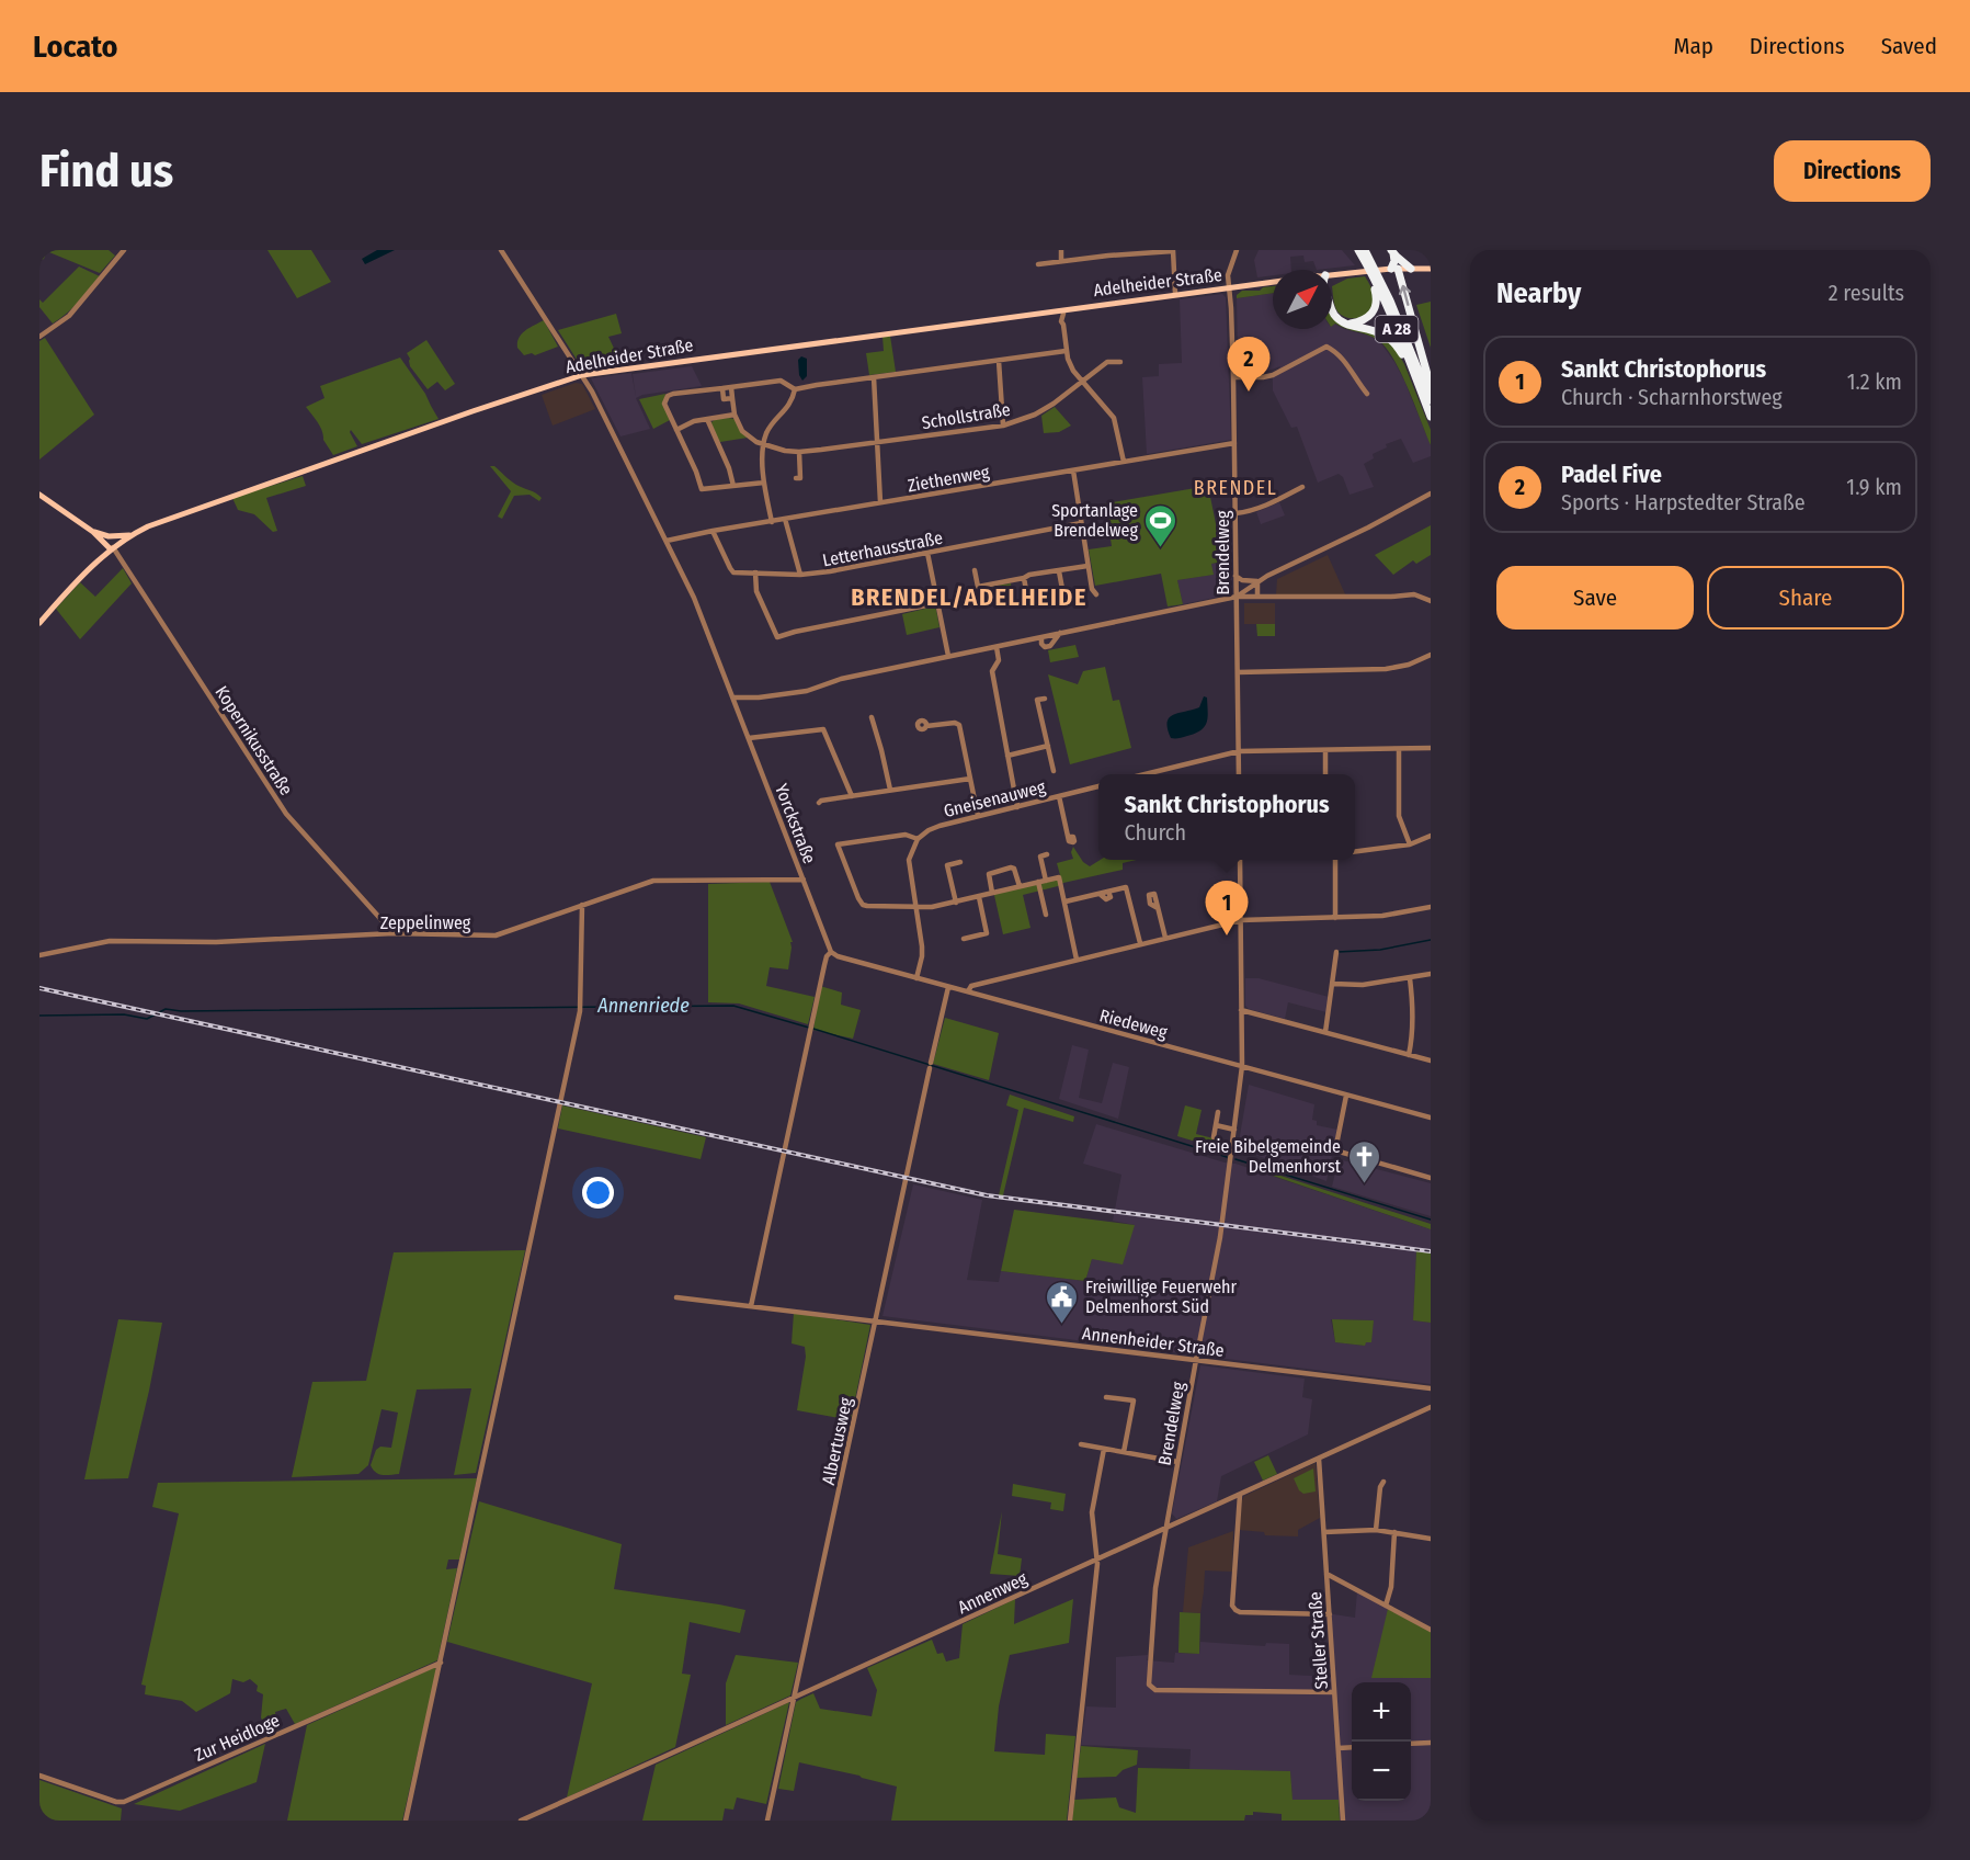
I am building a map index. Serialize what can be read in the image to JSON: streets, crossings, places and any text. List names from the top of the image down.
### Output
{
  "streets": {
    "highway": ["A 28"],
    "main road": ["Adelheider Straße"],
    "street": [
      "Schollstraße",
      "Ziethenweg",
      "Letterhausstraße",
      "Brendelweg",
      "Kopernikusstraße",
      "Gneisenauweg",
      "Yorckstraße",
      "Zeppelinweg",
      "Riedeweg",
      "Annenheider Straße",
      "Albertusweg",
      "Annenweg",
      "Steller Straße",
      "Zur Heidloge"
    ]
  },
  "crossings": [
    ["Adelheider Straße", "Brendelweg"],
    ["Adelheider Straße", "Kopernikusstraße"],
    ["Adelheider Straße", "Yorckstraße"],
    ["Ziethenweg", "Letterhausstraße"],
    ["Ziethenweg", "Brendelweg"],
    ["Ziethenweg", "Yorckstraße"],
    ["Brendelweg", "Riedeweg"],
    ["Brendelweg", "Annenheider Straße"],
    ["Brendelweg", "Annenweg"],
    ["Brendelweg", "Steller Straße"],
    ["Kopernikusstraße", "Zeppelinweg"],
    ["Yorckstraße", "Zeppelinweg"],
    ["Yorckstraße", "Riedeweg"],
    ["Riedeweg", "Albertusweg"],
    ["Annenheider Straße", "Albertusweg"],
    ["Albertusweg", "Annenweg"],
    ["Annenweg", "Steller Straße"]
  ],
  "districts": ["BRENDEL", "BRENDEL/ADELHEIDE"],
  "water": ["Annenriede"],
  "places": {
    "sports": ["Sportanlage Brendelweg"],
    "church": ["Freie Bibelgemeinde Delmenhorst"],
    "public building": ["Freiwillige Feuerwehr Delmenhorst Süd"]
  },
  "north": "top right",
  "page": {
    "header": "Locato",
    "nav": ["Map", "Directions", "Saved"],
    "buttons": [
      "Directions",
      ["Save", "Share"]
    ],
    "title": "Find us",
    "heading": ["Nearby", "2 results"],
    "list": [
      {
        "mark": "1",
        "name": "Sankt Christophorus",
        "note": "Church · Scharnhorstweg",
        "value": "1.2 km"
      },
      {
        "mark": "2",
        "name": "Padel Five",
        "note": "Sports · Harpstedter Straße",
        "value": "1.9 km"
      }
    ],
    "pins": ["2", "1"],
    "popup": ["Sankt Christophorus", "Church"],
    "map_buttons": ["+", "−"]
  }
}
